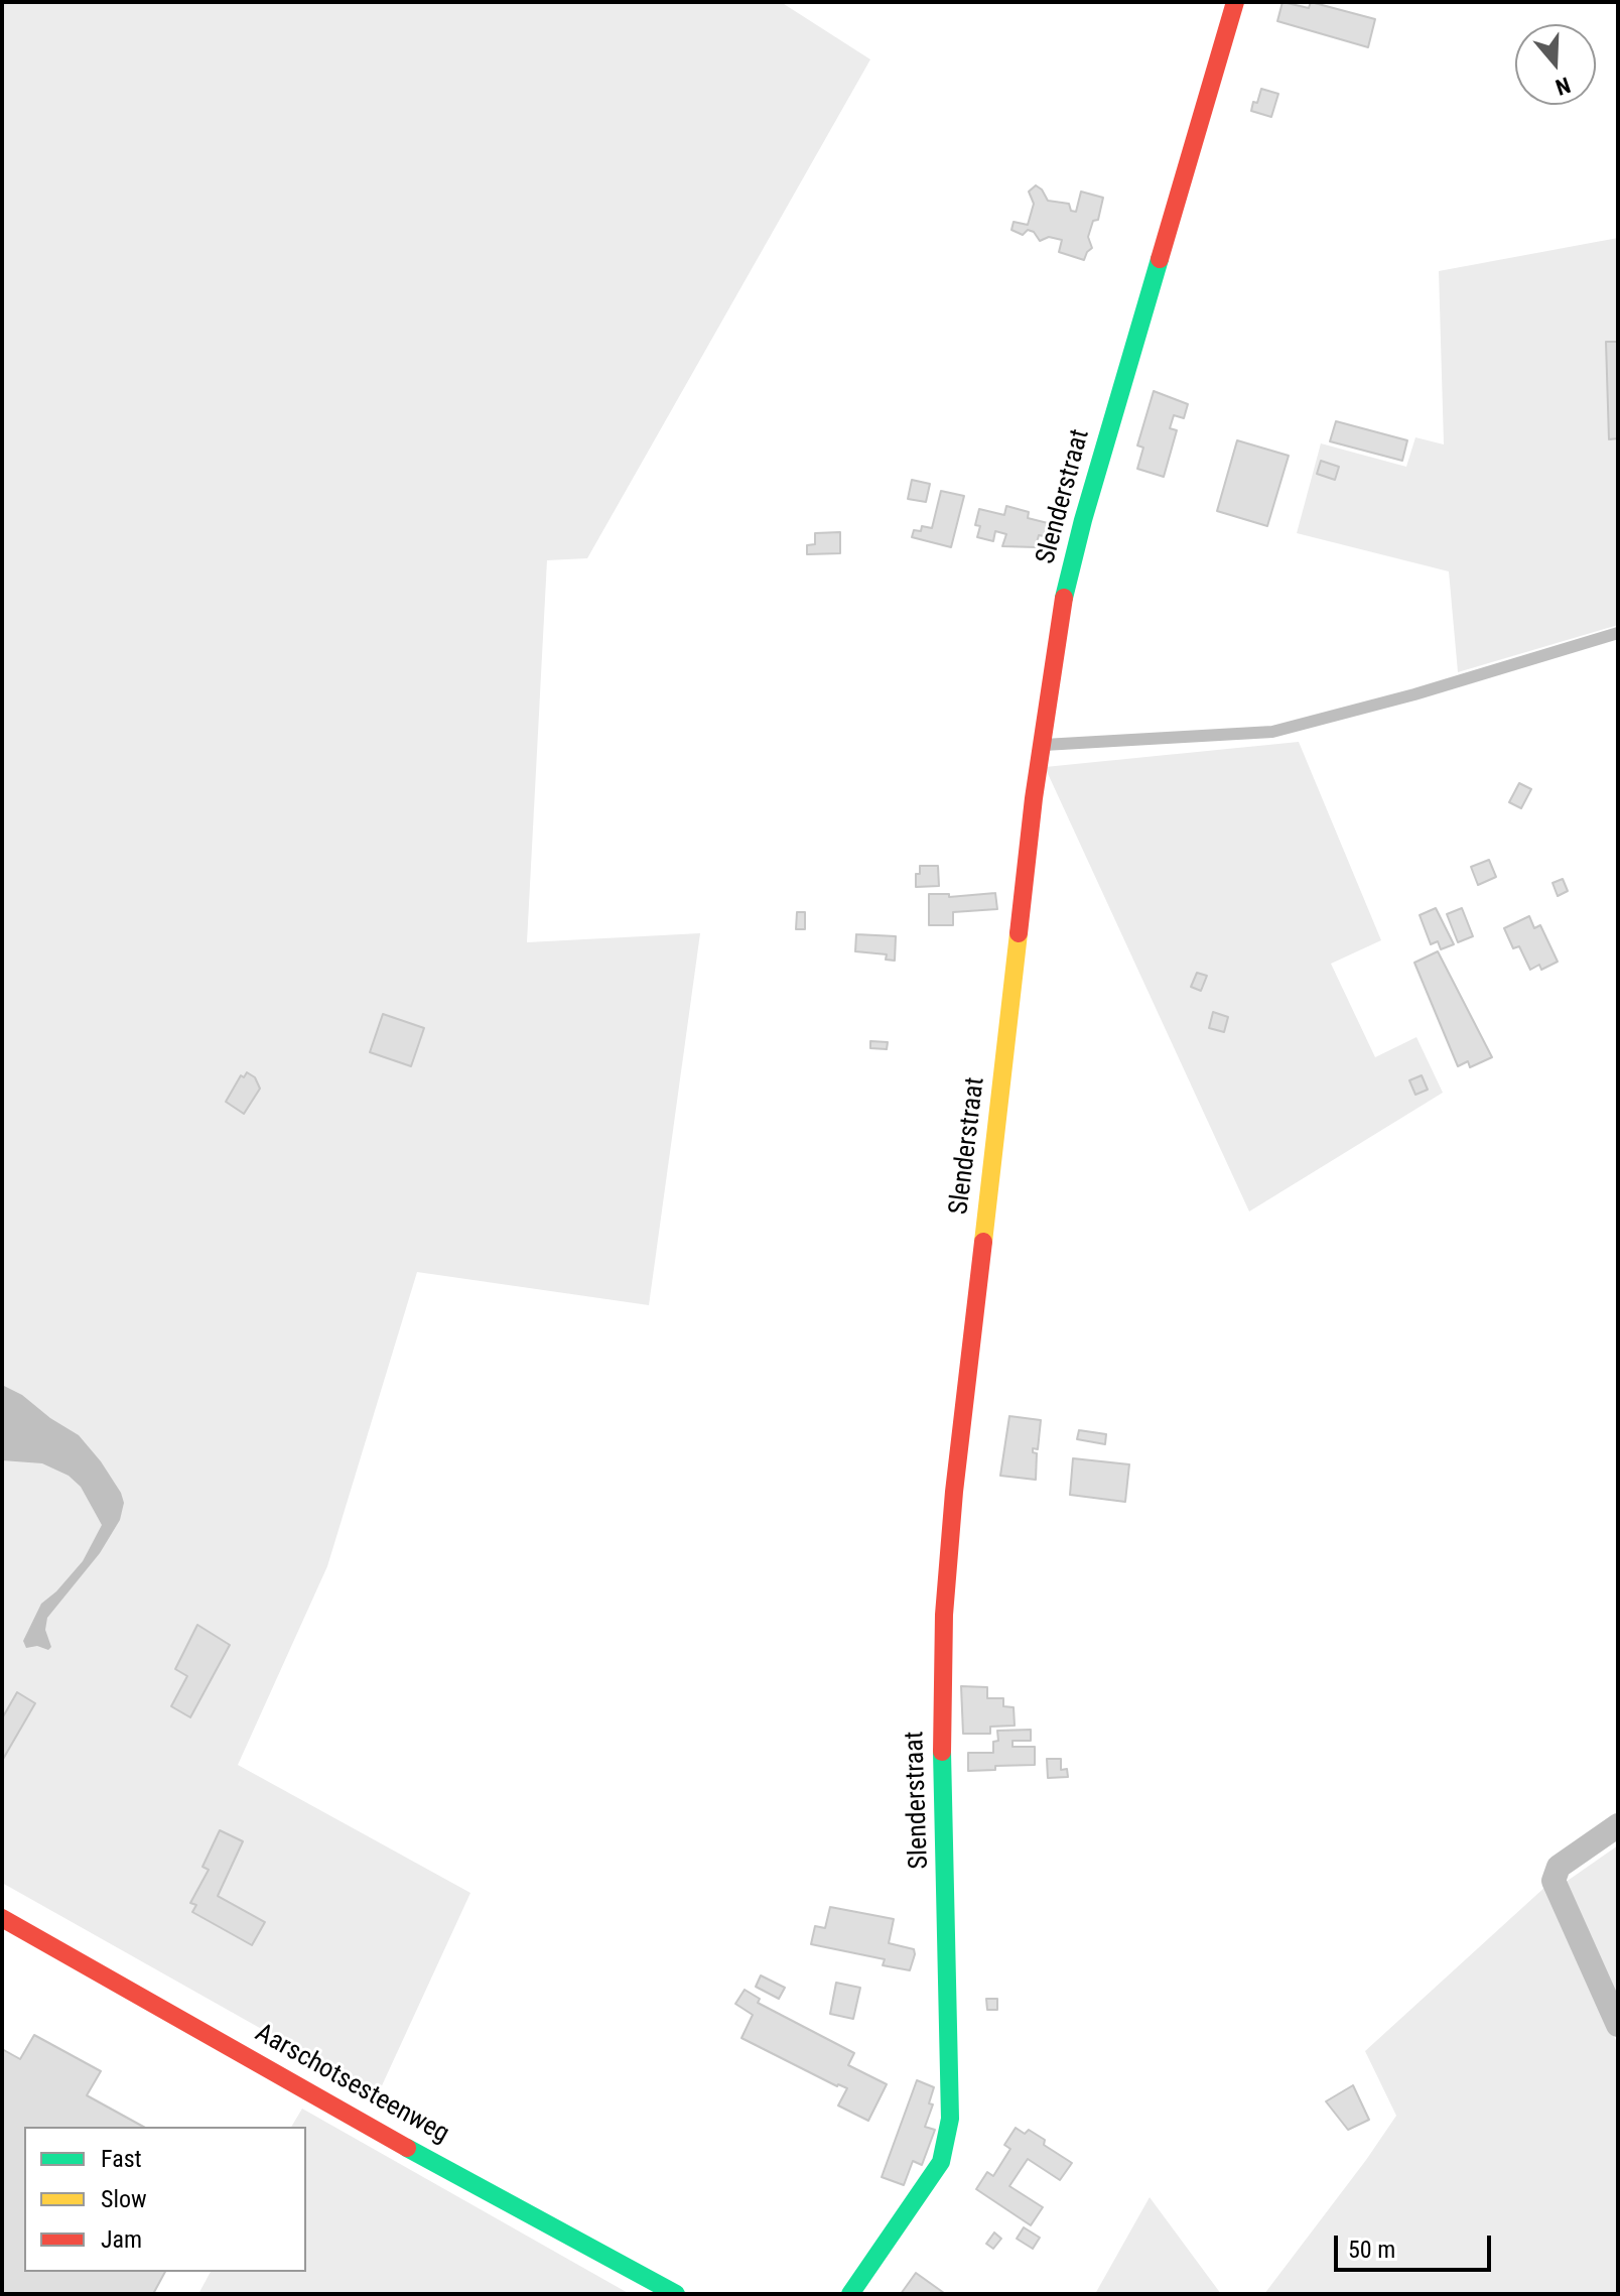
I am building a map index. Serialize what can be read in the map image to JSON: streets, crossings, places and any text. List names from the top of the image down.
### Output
{
  "streets": {
    "street": ["Slenderstraat", "Aarschotsesteenweg"]
  },
  "legend": ["Fast", "Slow", "Jam"],
  "scale_bar": "50 m",
  "north": "bottom"
}
